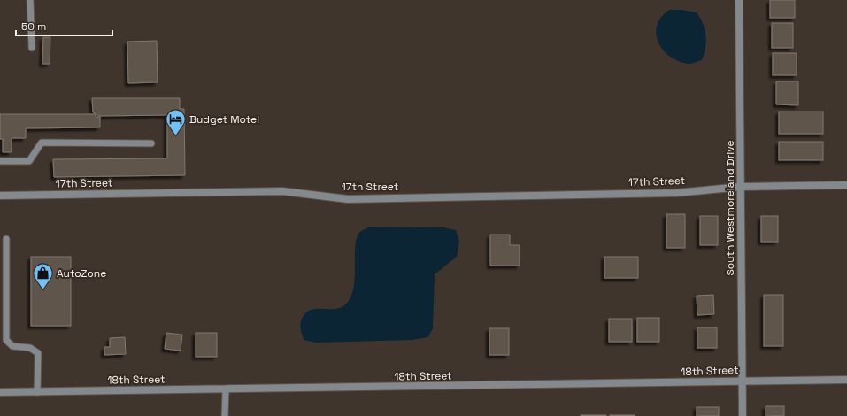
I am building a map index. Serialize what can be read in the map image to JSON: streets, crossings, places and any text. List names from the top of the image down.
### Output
{
  "streets": {
    "street": ["17th Street", "South Westmoreland Drive", "18th Street"]
  },
  "crossings": [
    ["17th Street", "South Westmoreland Drive"],
    ["South Westmoreland Drive", "18th Street"]
  ],
  "places": {
    "hotel": ["Budget Motel"],
    "shop": ["AutoZone"]
  },
  "scale_bar": "50 m"
}
